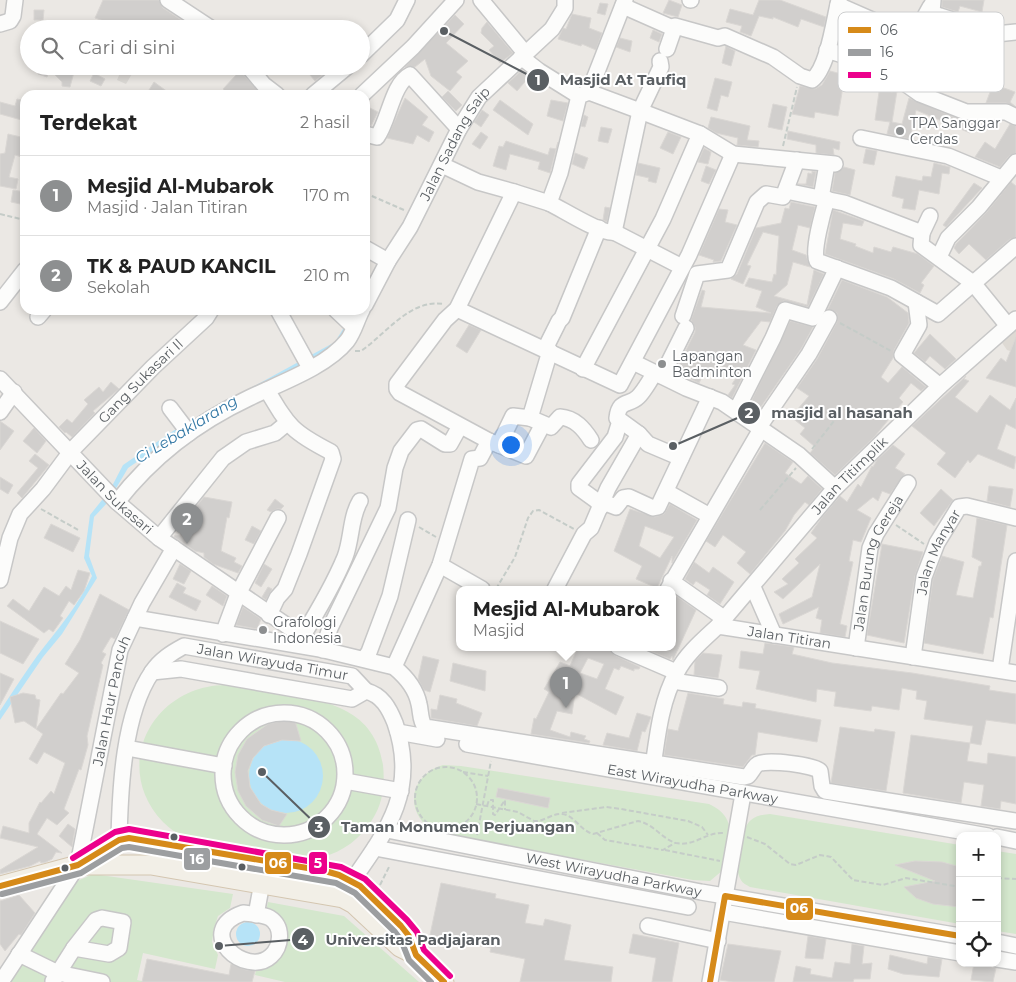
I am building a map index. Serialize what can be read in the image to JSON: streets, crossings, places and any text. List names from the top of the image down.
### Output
{
  "streets": {
    "street": [
      "Jalan Sadang Saip",
      "Gang Sukasari Il",
      "Jalan Titimplik",
      "Jalan Sukasari",
      "Jalan Manyar",
      "Jalan Burung Gereja",
      "Jalan Titiran",
      "Jalan Wirayuda Timur",
      "Jalan Haur Pancuh",
      "East Wirayudha Parkway",
      "West Wirayudha Parkway"
    ]
  },
  "crossings": [
    ["Gang Sukasari Il", "Jalan Sukasari"],
    ["Jalan Titimplik", "Jalan Titiran"],
    ["Jalan Sukasari", "Jalan Haur Pancuh"],
    ["Jalan Manyar", "Jalan Titiran"],
    ["Jalan Burung Gereja", "Jalan Titiran"],
    ["Jalan Wirayuda Timur", "East Wirayudha Parkway"],
    ["Jalan Wirayuda Timur", "West Wirayudha Parkway"]
  ],
  "water": ["Ci Lebaklarang"],
  "places": [
    "Masjid At Taufiq",
    "TPA Sanggar Cerdas",
    "Lapangan Badminton",
    "masjid al hasanah",
    "Grafologi Indonesia",
    "Taman Monumen Perjuangan",
    "Universitas Padjajaran"
  ],
  "lines": ["transit line 5", "transit line 06", "transit line 16"],
  "legend": ["06", "16", "5"],
  "page": {
    "search": "Cari di sini",
    "heading": ["Terdekat", "2 hasil"],
    "list": [
      {
        "mark": "1",
        "name": "Mesjid Al-Mubarok",
        "note": "Masjid · Jalan Titiran",
        "value": "170 m"
      },
      {
        "mark": "2",
        "name": "TK & PAUD KANCIL",
        "note": "Sekolah",
        "value": "210 m"
      }
    ],
    "pins": ["2", "1"],
    "popup": ["Mesjid Al-Mubarok", "Masjid"],
    "map_buttons": ["+", "−"]
  }
}
